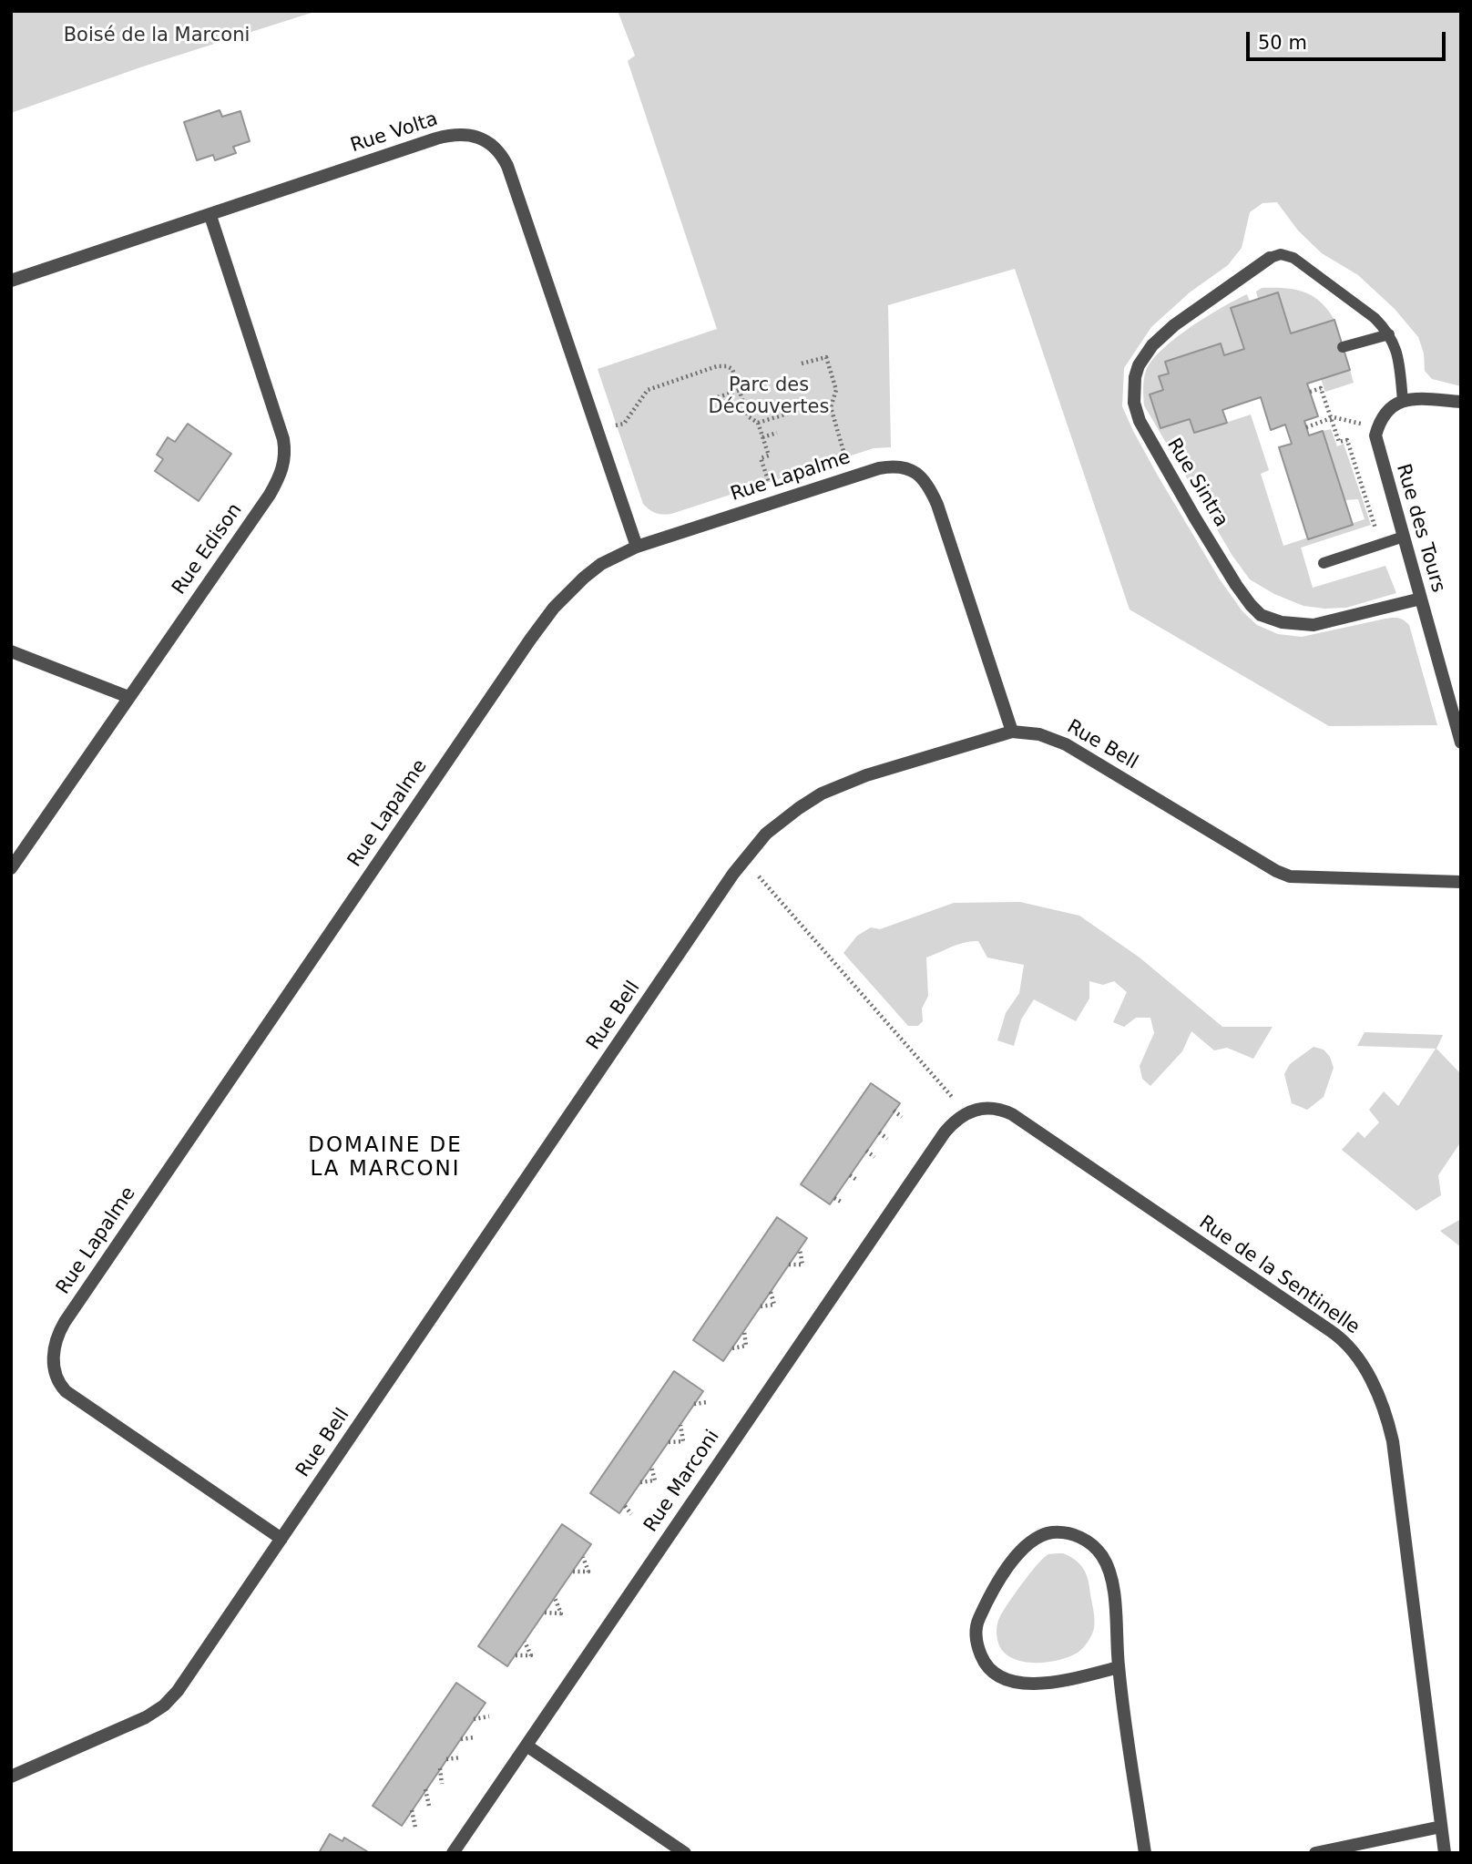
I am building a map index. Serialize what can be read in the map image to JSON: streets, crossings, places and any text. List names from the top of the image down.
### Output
{
  "streets": {
    "street": [
      "Rue Volta",
      "Rue Lapalme",
      "Rue Sintra",
      "Rue des Tours",
      "Rue Edison",
      "Rue Bell",
      "Rue de la Sentinelle",
      "Rue Marconi"
    ]
  },
  "crossings": [
    ["Rue Volta", "Rue Lapalme"],
    ["Rue Volta", "Rue Edison"],
    ["Rue Lapalme", "Rue Bell"],
    ["Rue Sintra", "Rue des Tours"],
    ["Rue de la Sentinelle", "Rue Marconi"]
  ],
  "districts": ["DOMAINE DE LA MARCONI"],
  "parks": ["Boisé de la Marconi", "Parc des Découvertes"],
  "scale_bar": "50 m"
}
